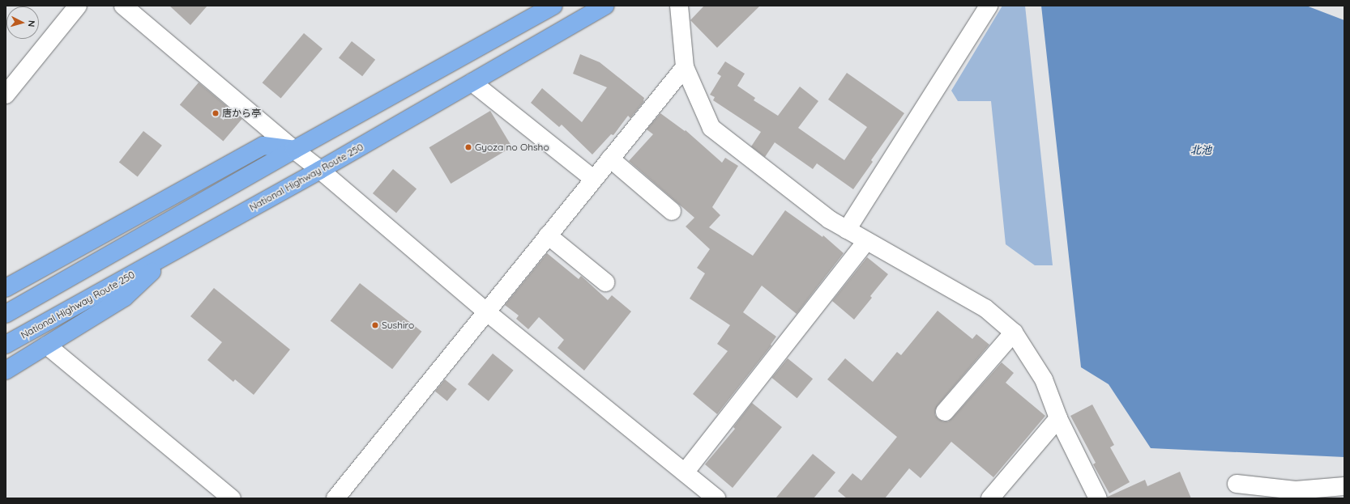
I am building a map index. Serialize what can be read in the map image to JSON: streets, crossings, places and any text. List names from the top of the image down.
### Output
{
  "streets": {
    "highway": ["National Highway Route 250"]
  },
  "water": ["北池"],
  "places": ["唐から亭", "Gyoza no Ohsho", "Sushiro"],
  "north": "right"
}
